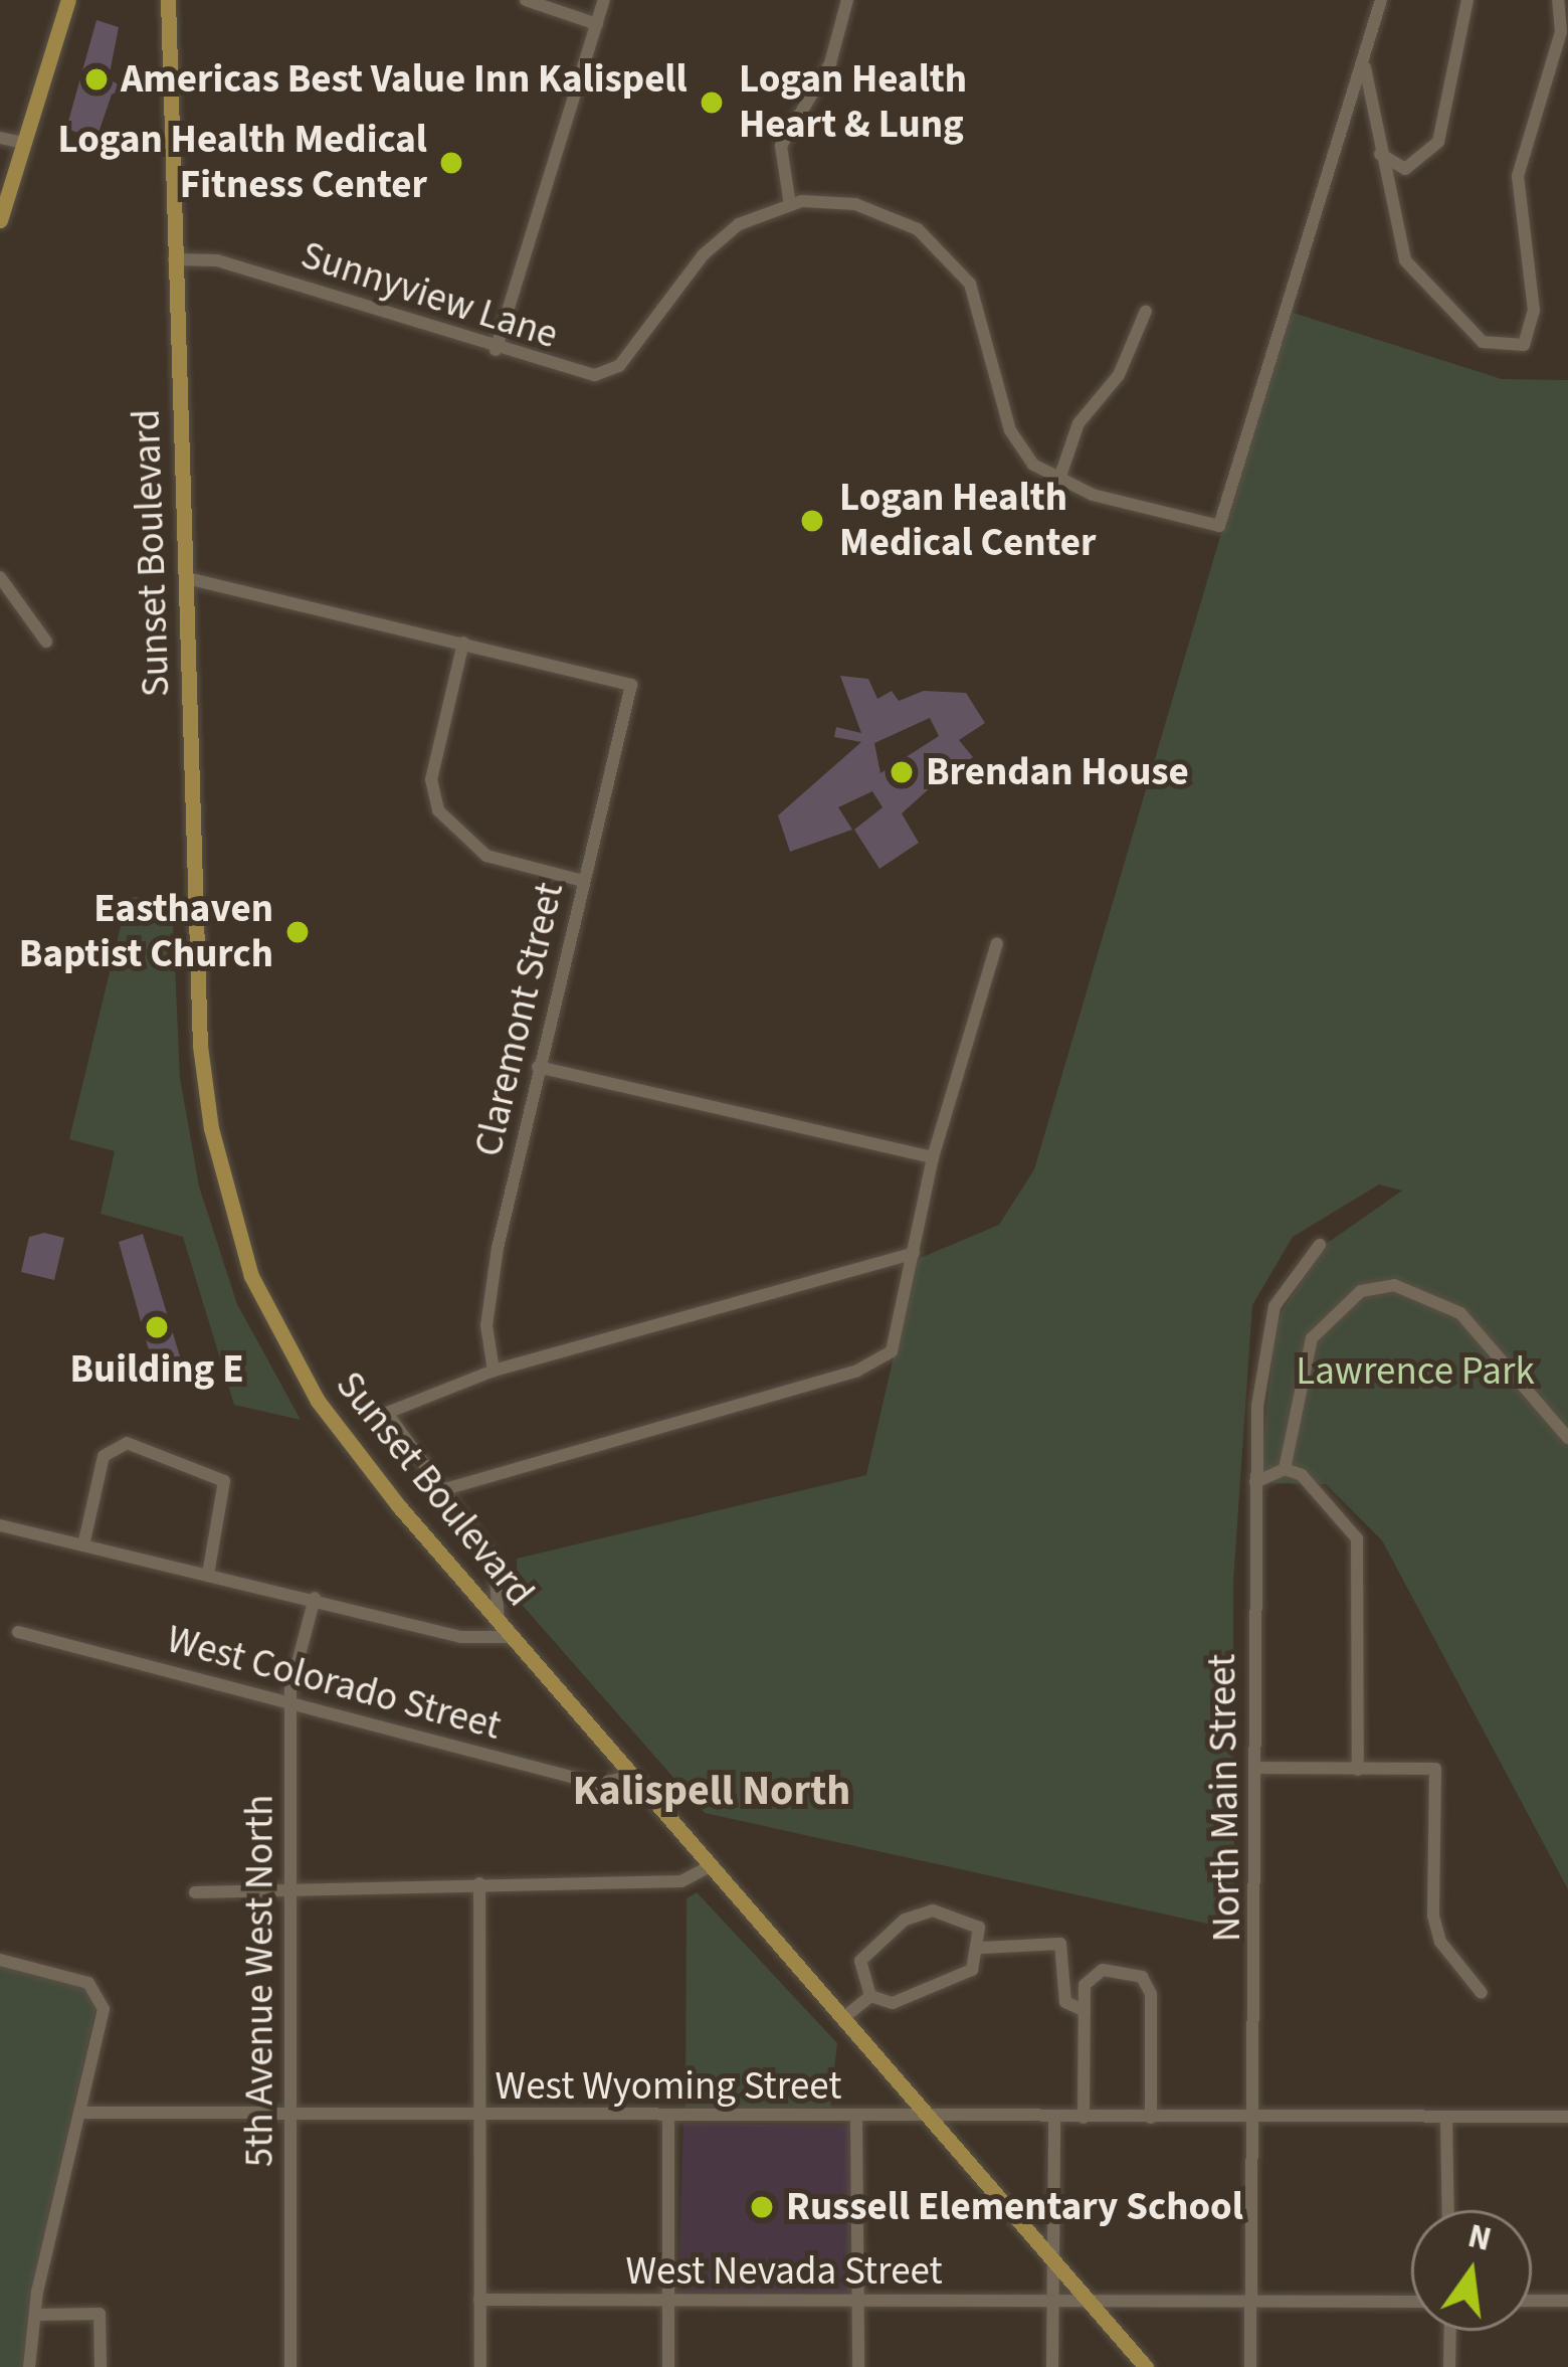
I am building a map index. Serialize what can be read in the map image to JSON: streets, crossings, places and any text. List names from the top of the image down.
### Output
{
  "streets": {
    "main road": ["Sunset Boulevard"],
    "street": [
      "Sunnyview Lane",
      "Claremont Street",
      "West Colorado Street",
      "North Main Street",
      "5th Avenue West North",
      "West Wyoming Street",
      "West Nevada Street"
    ]
  },
  "crossings": [
    ["Sunnyview Lane", "Sunset Boulevard"],
    ["Sunset Boulevard", "West Colorado Street"],
    ["Sunset Boulevard", "West Wyoming Street"],
    ["Sunset Boulevard", "West Nevada Street"],
    ["West Colorado Street", "5th Avenue West North"],
    ["North Main Street", "West Wyoming Street"],
    ["North Main Street", "West Nevada Street"],
    ["5th Avenue West North", "West Wyoming Street"]
  ],
  "districts": ["Kalispell North"],
  "parks": ["Lawrence Park"],
  "places": [
    "Americas Best Value Inn Kalispell",
    "Logan Health Heart & Lung",
    "Logan Health Medical Fitness Center",
    "Logan Health Medical Center",
    "Brendan House",
    "Easthaven Baptist Church",
    "Building E",
    "Russell Elementary School"
  ],
  "north": "top"
}
